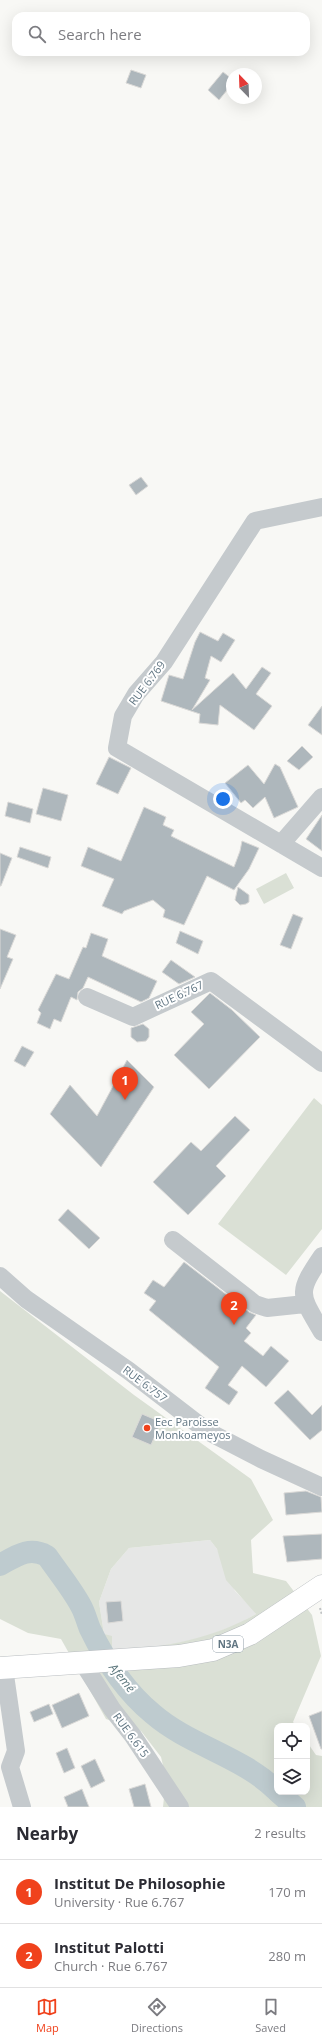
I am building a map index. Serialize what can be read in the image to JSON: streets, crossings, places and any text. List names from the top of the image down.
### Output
{
  "streets": {
    "highway": ["N3A"],
    "street": [
      "RUE 6.769",
      "RUE 6.767",
      "RUE 6.757",
      "RUE 6.615"
    ]
  },
  "crossings": [
    ["N3A", "RUE 6.615"]
  ],
  "water": ["Afemé"],
  "places": ["Eec Paroisse Monkoameyos"],
  "north": "top left",
  "page": {
    "search": "Search here",
    "pins": ["1", "2"],
    "heading": ["Nearby", "2 results"],
    "list": [
      {
        "mark": "1",
        "name": "Institut De Philosophie",
        "note": "University · Rue 6.767",
        "value": "170 m"
      },
      {
        "mark": "2",
        "name": "Institut Palotti",
        "note": "Church · Rue 6.767",
        "value": "280 m"
      }
    ],
    "nav": ["Map", "Directions", "Saved"]
  }
}
